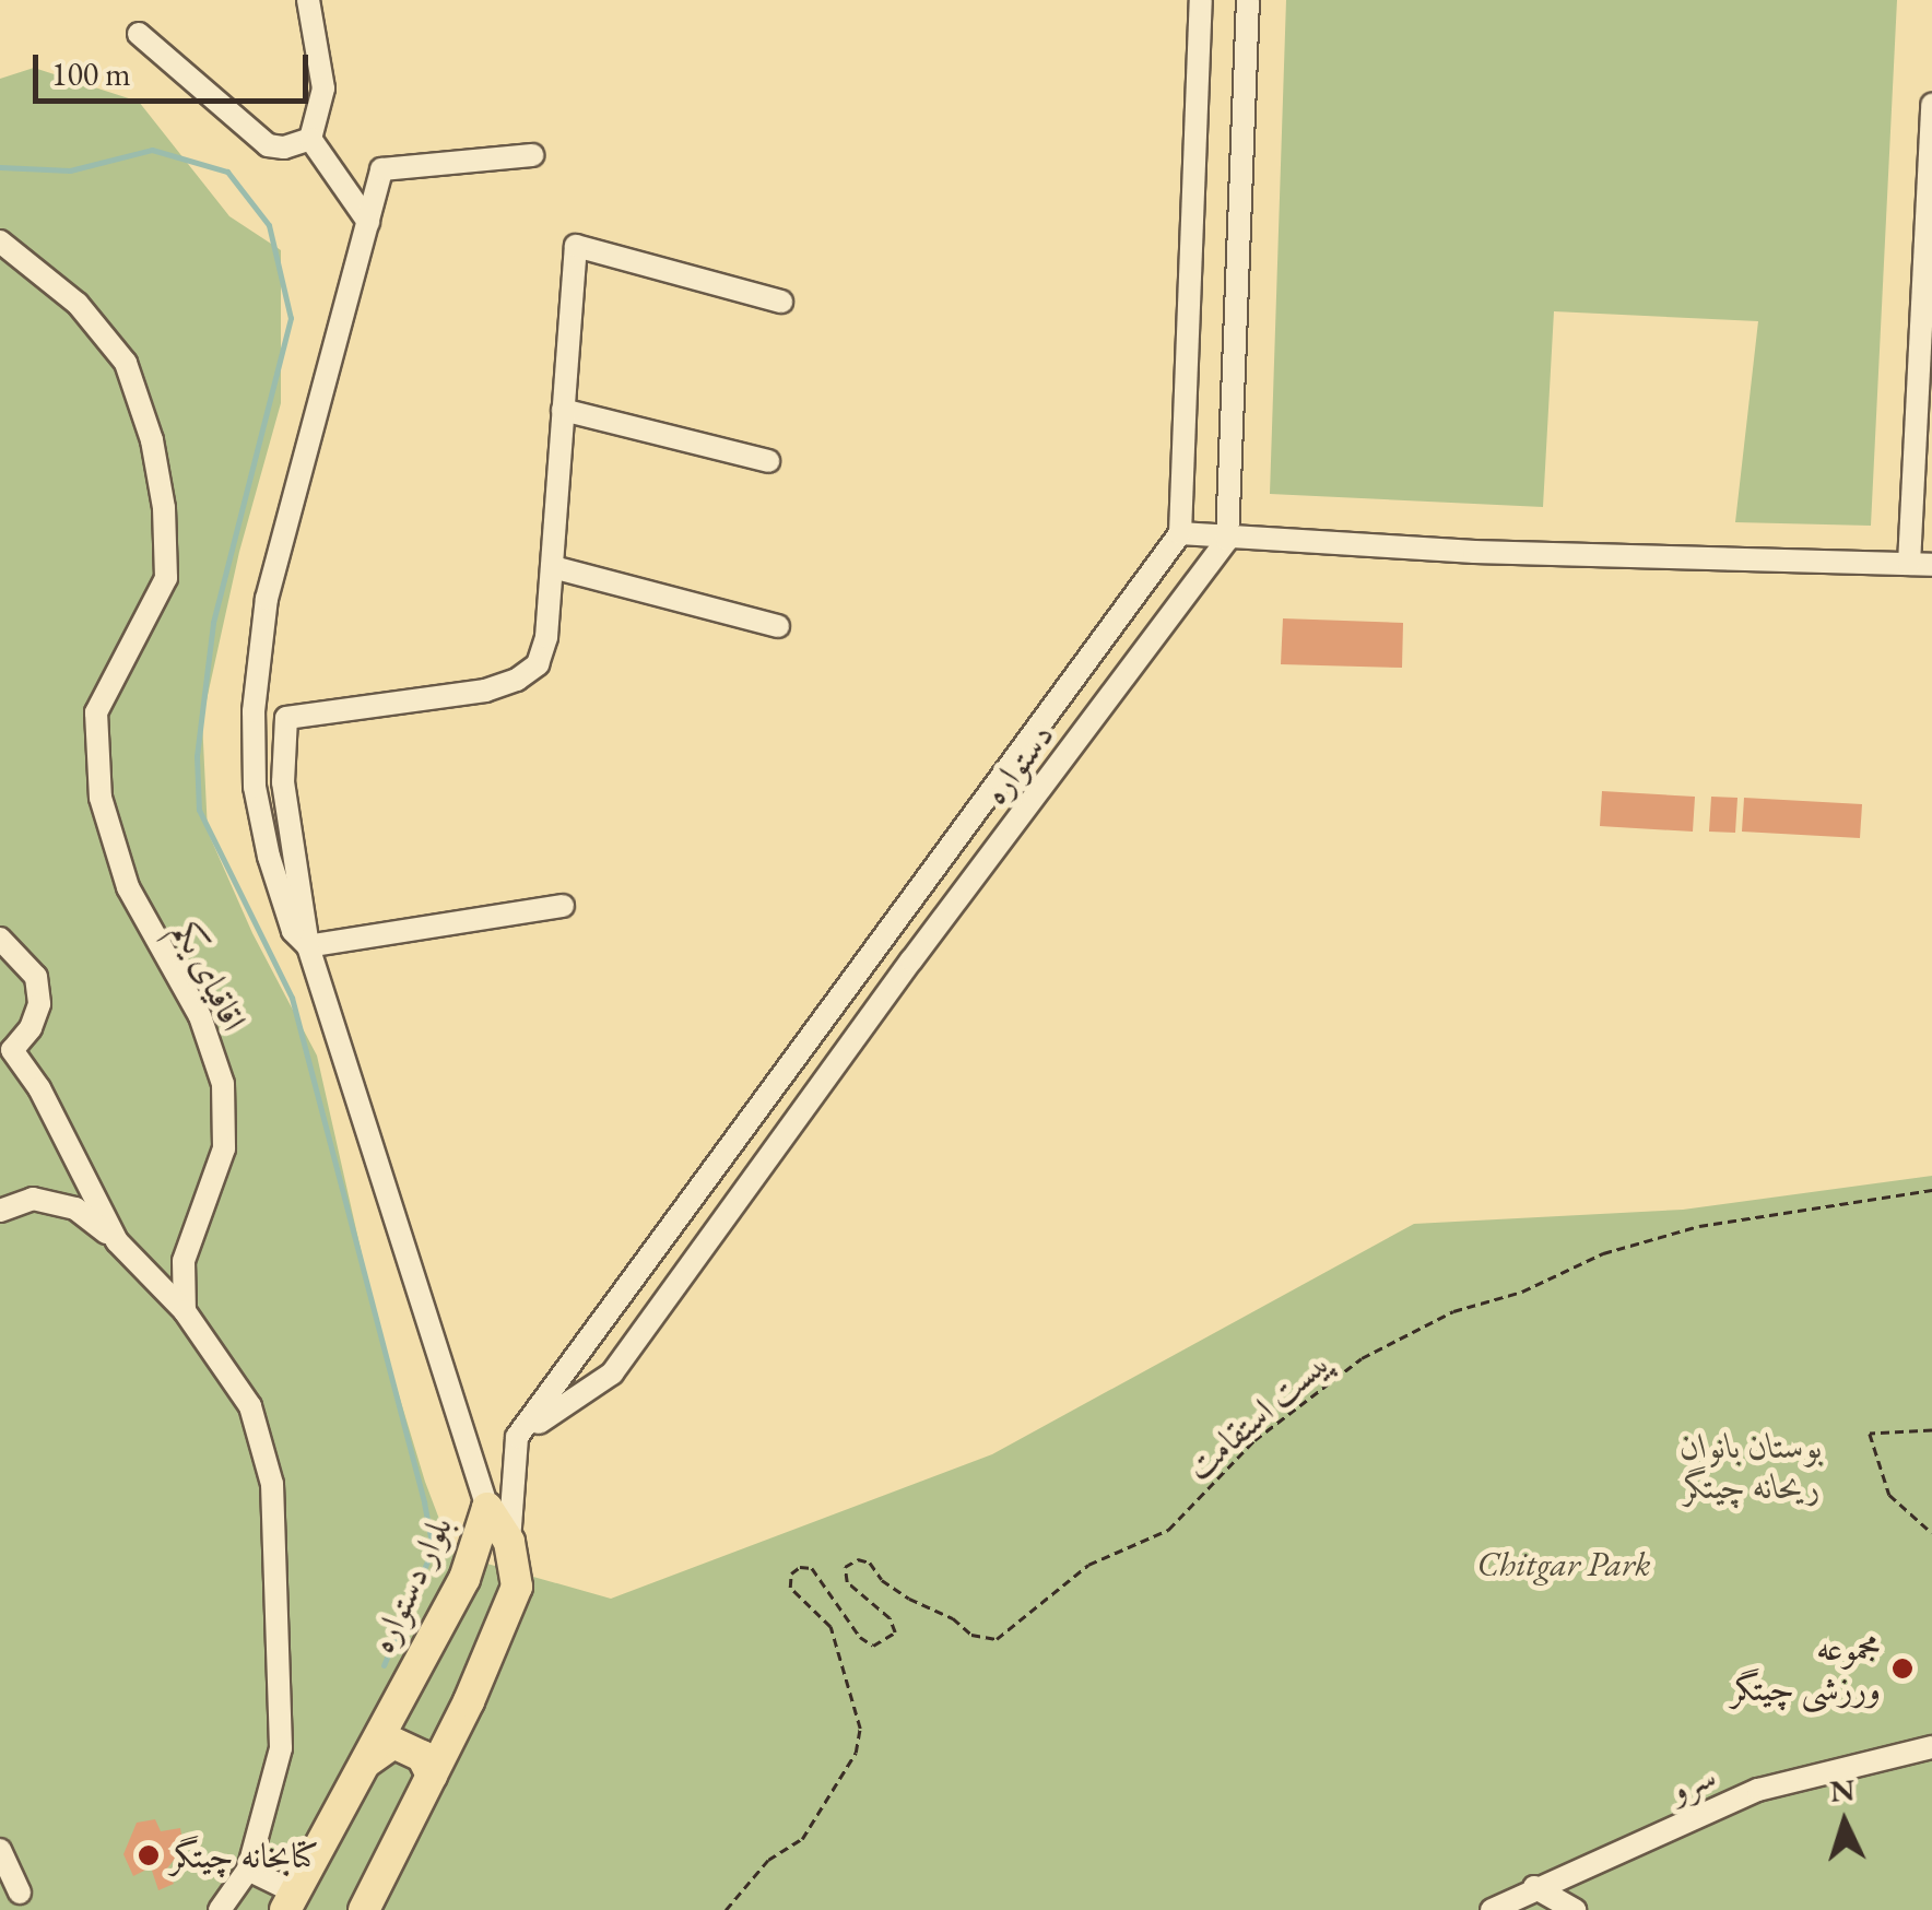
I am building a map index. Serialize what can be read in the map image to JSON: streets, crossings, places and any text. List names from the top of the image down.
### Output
{
  "streets": {
    "main road": ["بلوار دستواره"],
    "street": ["دستواره", "اقاقیای یکم", "سرو"],
    "path": ["پیست استقامت"]
  },
  "parks": ["بوستان بانوان ریحانه چیتگر", "Chitgar Park"],
  "places": ["مجموعه ورزشی چیتگر", "کتابخانه چیتگر"],
  "scale_bar": "100 m",
  "north": "top"
}
